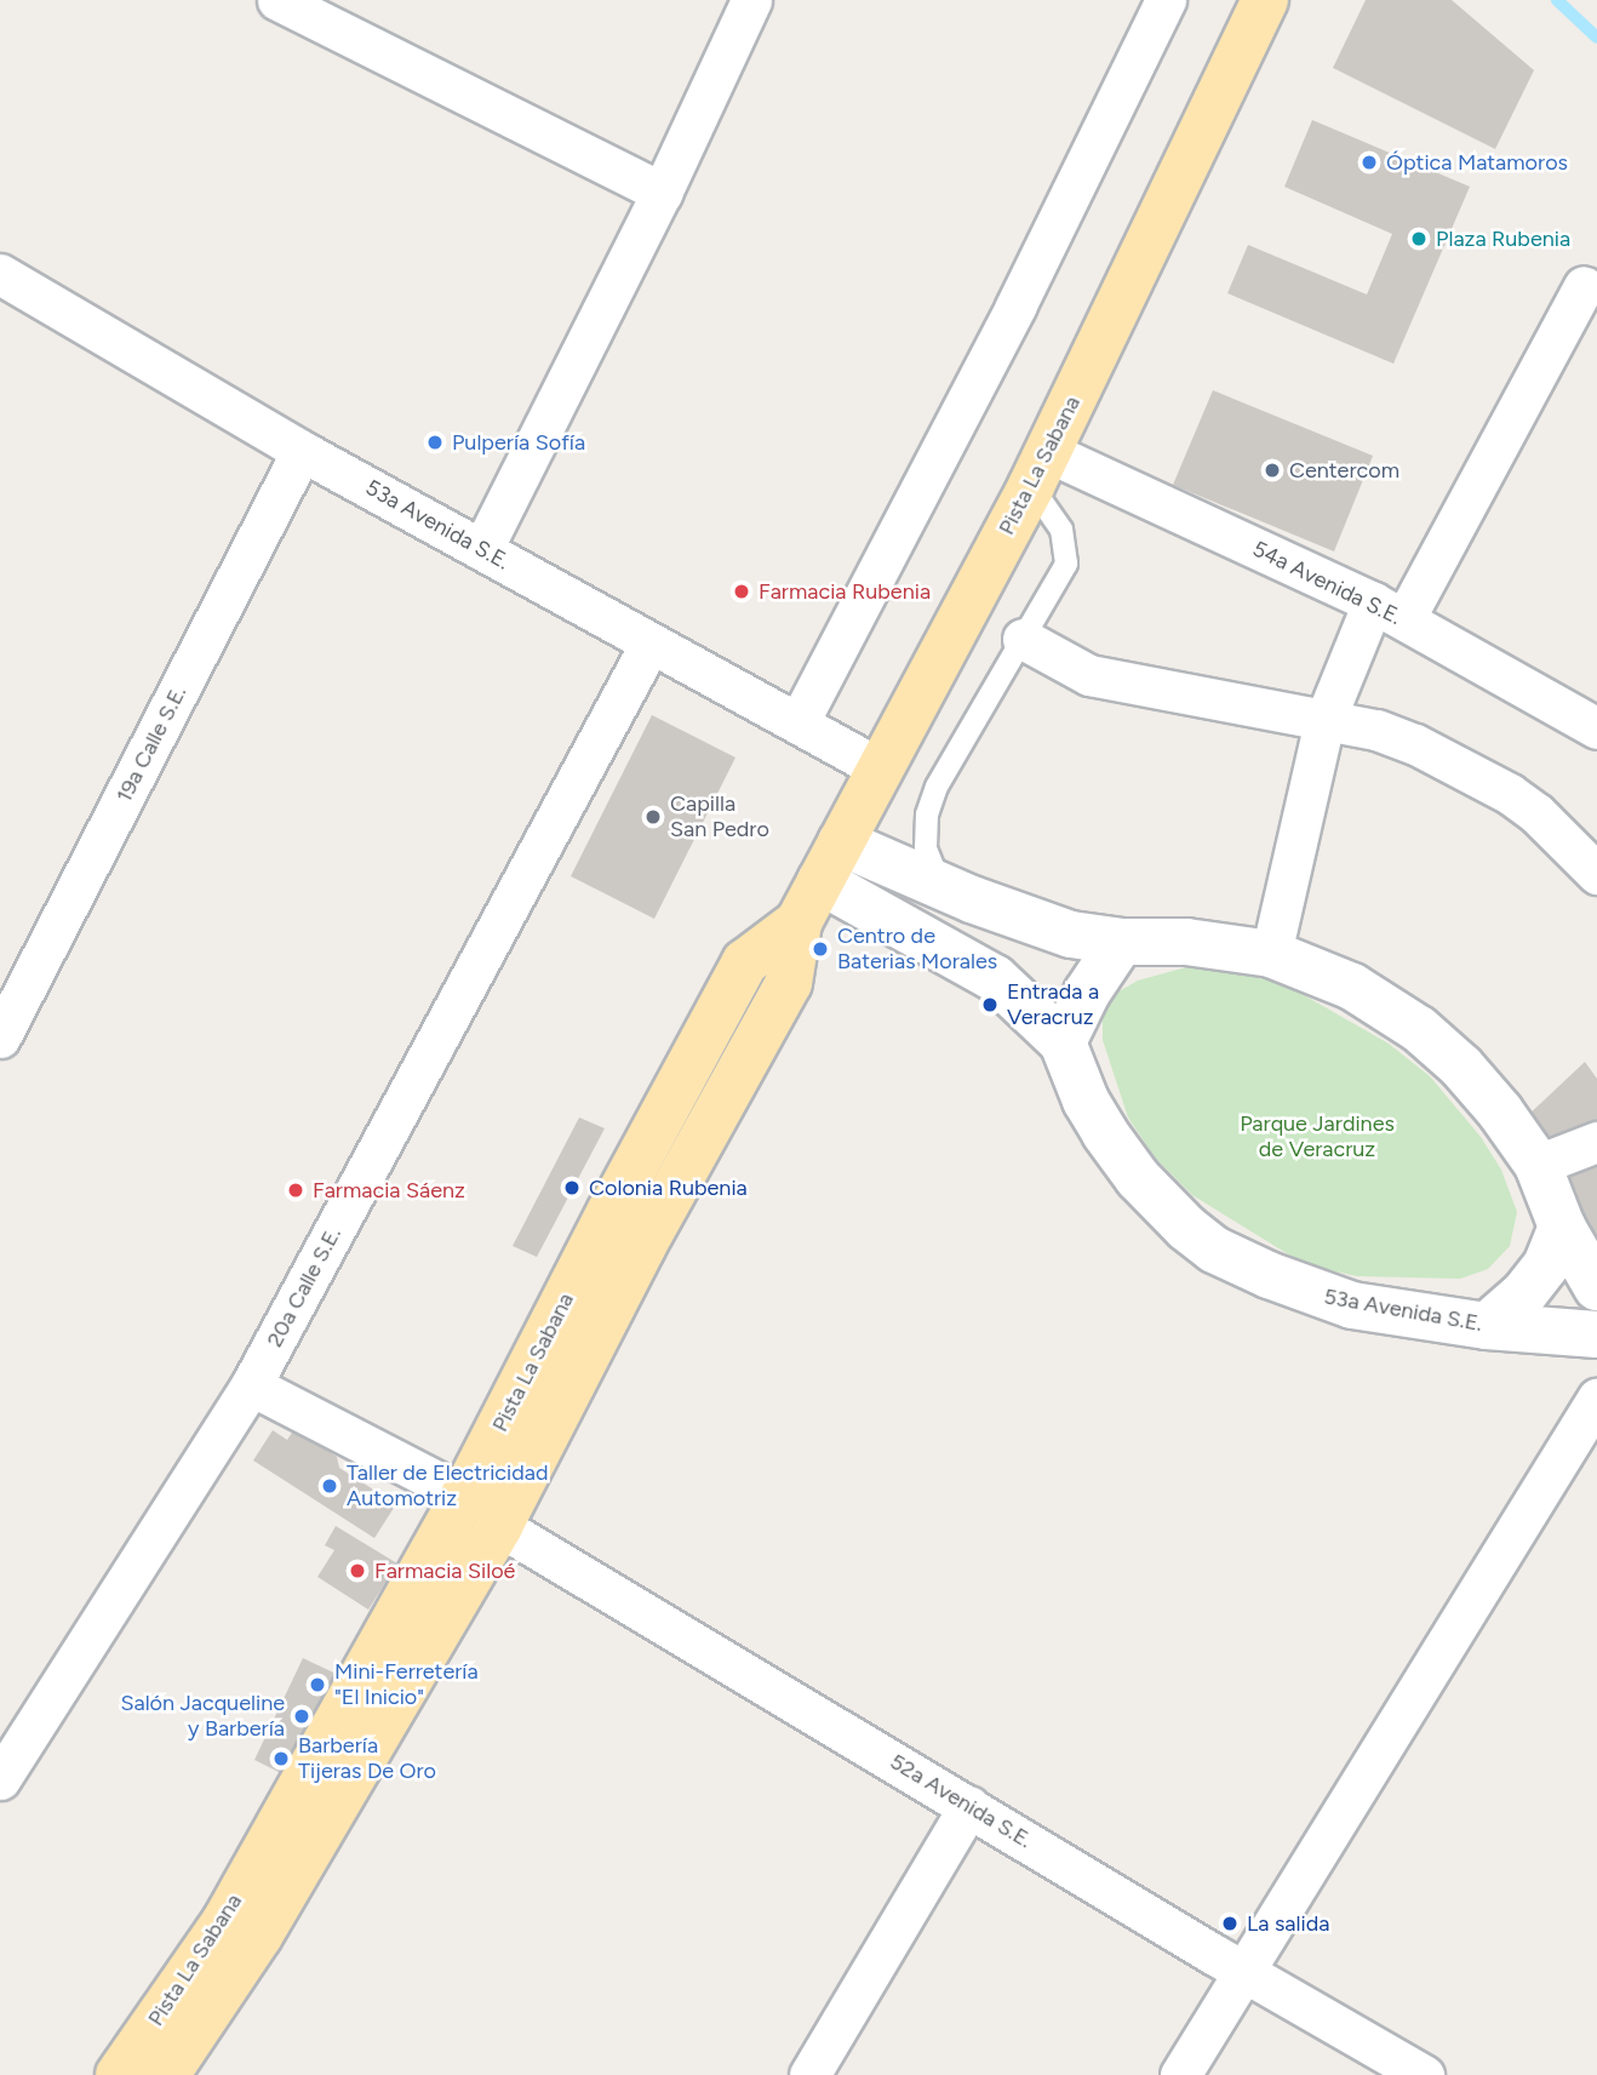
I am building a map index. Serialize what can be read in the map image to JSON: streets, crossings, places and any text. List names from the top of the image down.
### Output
{
  "streets": {
    "main road": ["Pista La Sabana"],
    "street": [
      "53a Avenida S.E.",
      "54a Avenida S.E.",
      "19a Calle S.E.",
      "20a Calle S.E.",
      "52a Avenida S.E."
    ]
  },
  "crossings": [
    ["Pista La Sabana", "53a Avenida S.E."],
    ["Pista La Sabana", "54a Avenida S.E."],
    ["Pista La Sabana", "52a Avenida S.E."],
    ["53a Avenida S.E.", "19a Calle S.E."],
    ["53a Avenida S.E.", "20a Calle S.E."]
  ],
  "parks": ["Parque Jardines de Veracruz"],
  "places": [
    "Óptica Matamoros",
    "Plaza Rubenia",
    "Pulpería Sofía",
    "Centercom",
    "Farmacia Rubenia",
    "Capilla San Pedro",
    "Centro de Baterias Morales",
    "Entrada a Veracruz",
    "Colonia Rubenia",
    "Farmacia Sáenz",
    "Taller de Electricidad Automotriz",
    "Farmacia Siloé",
    "Mini-Ferretería \"El Inicio\"",
    "Salón Jacqueline y Barbería",
    "Barbería Tijeras De Oro",
    "La salida"
  ]
}
